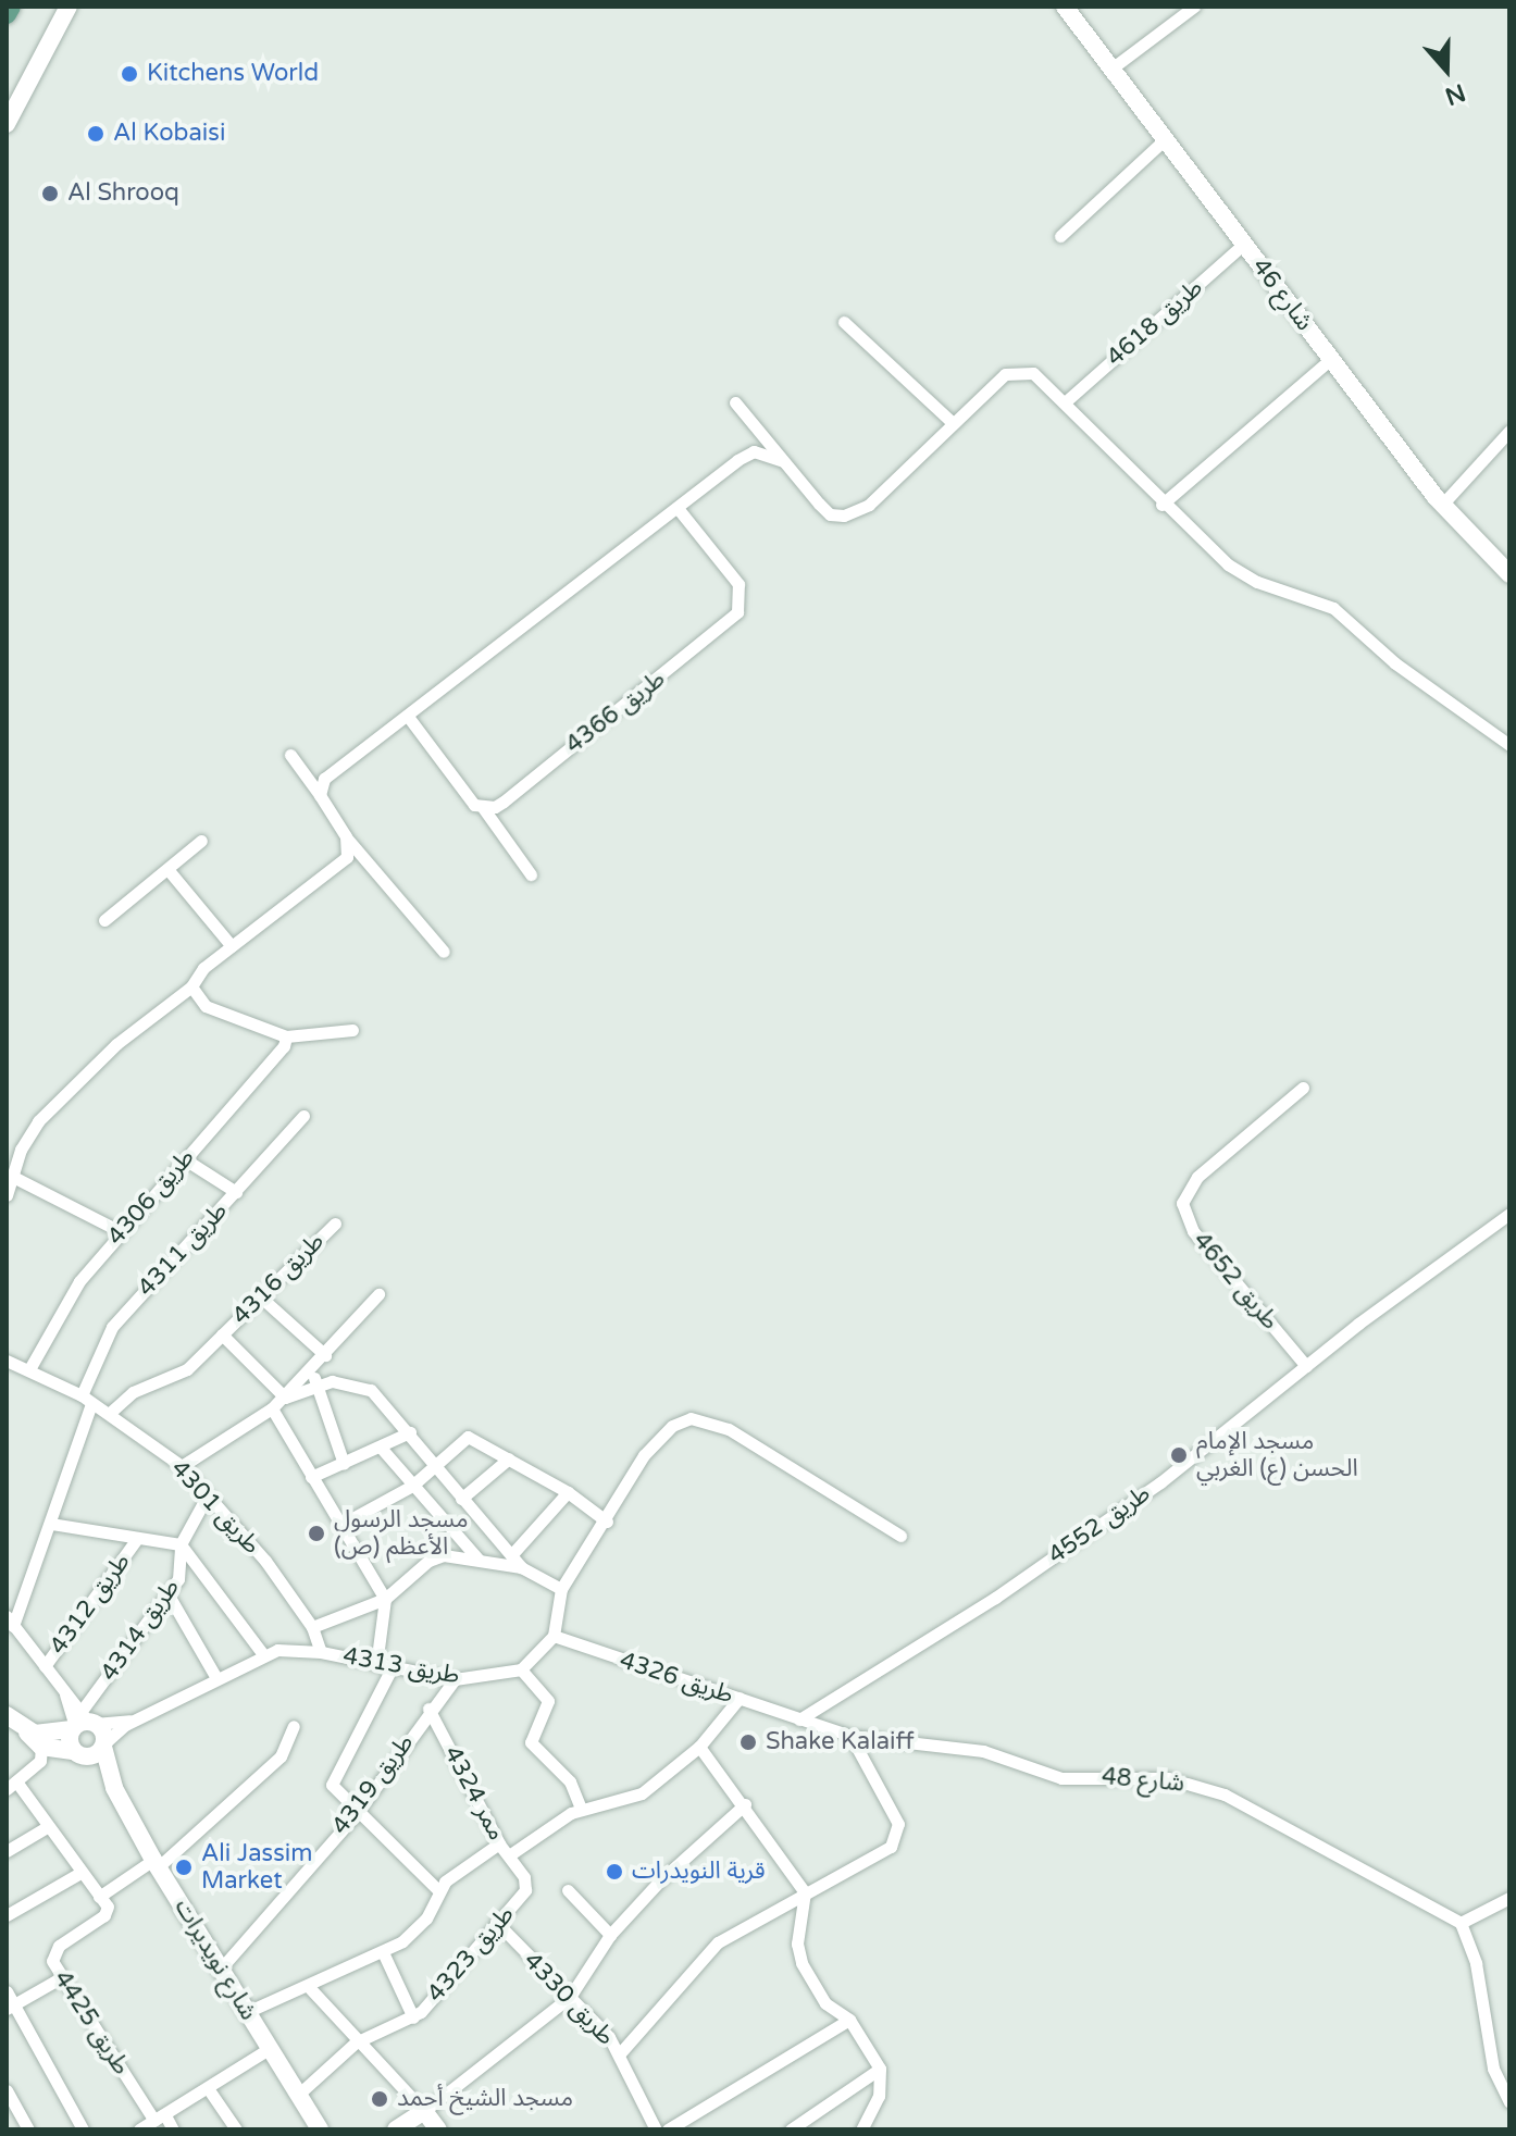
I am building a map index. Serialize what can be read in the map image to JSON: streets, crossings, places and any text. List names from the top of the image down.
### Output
{
  "streets": {
    "street": [
      "شارع 46",
      "طريق 4618",
      "طريق 4366",
      "طريق 4306",
      "طريق 4311",
      "طريق 4316",
      "طريق 4652",
      "طريق 4301",
      "طريق 4552",
      "طريق 4312",
      "طريق 4314",
      "طريق 4313",
      "طريق 4326",
      "شارع 48",
      "طريق 4319",
      "ممر 4324",
      "طريق 4323",
      "شارع نويديرات",
      "طريق 4330",
      "طريق 4425"
    ]
  },
  "crossings": [
    ["شارع 46", "طريق 4618"],
    ["طريق 4306", "طريق 4301"],
    ["طريق 4311", "طريق 4301"],
    ["طريق 4311", "طريق 4312"],
    ["طريق 4316", "طريق 4301"],
    ["طريق 4652", "طريق 4552"],
    ["طريق 4301", "طريق 4314"],
    ["طريق 4301", "طريق 4313"],
    ["طريق 4552", "طريق 4326"],
    ["طريق 4552", "شارع 48"],
    ["طريق 4312", "طريق 4314"],
    ["طريق 4314", "طريق 4313"],
    ["طريق 4314", "شارع نويديرات"],
    ["طريق 4313", "طريق 4326"],
    ["طريق 4313", "طريق 4319"],
    ["طريق 4313", "شارع نويديرات"],
    ["طريق 4326", "شارع 48"],
    ["طريق 4326", "طريق 4319"],
    ["طريق 4319", "ممر 4324"],
    ["طريق 4319", "شارع نويديرات"],
    ["ممر 4324", "طريق 4323"],
    ["طريق 4323", "شارع نويديرات"],
    ["طريق 4323", "طريق 4330"]
  ],
  "places": [
    "Kitchens World",
    "Al Kobaisi",
    "Al Shrooq",
    "مسجد الإمام الحسن (ع) الغربي",
    "مسجد الرسول الأعظم (ص)",
    "Shake Kalaiff",
    "Ali Jassim Market",
    "قرية النويدرات",
    "مسجد الشيخ أحمد"
  ],
  "north": "bottom"
}
